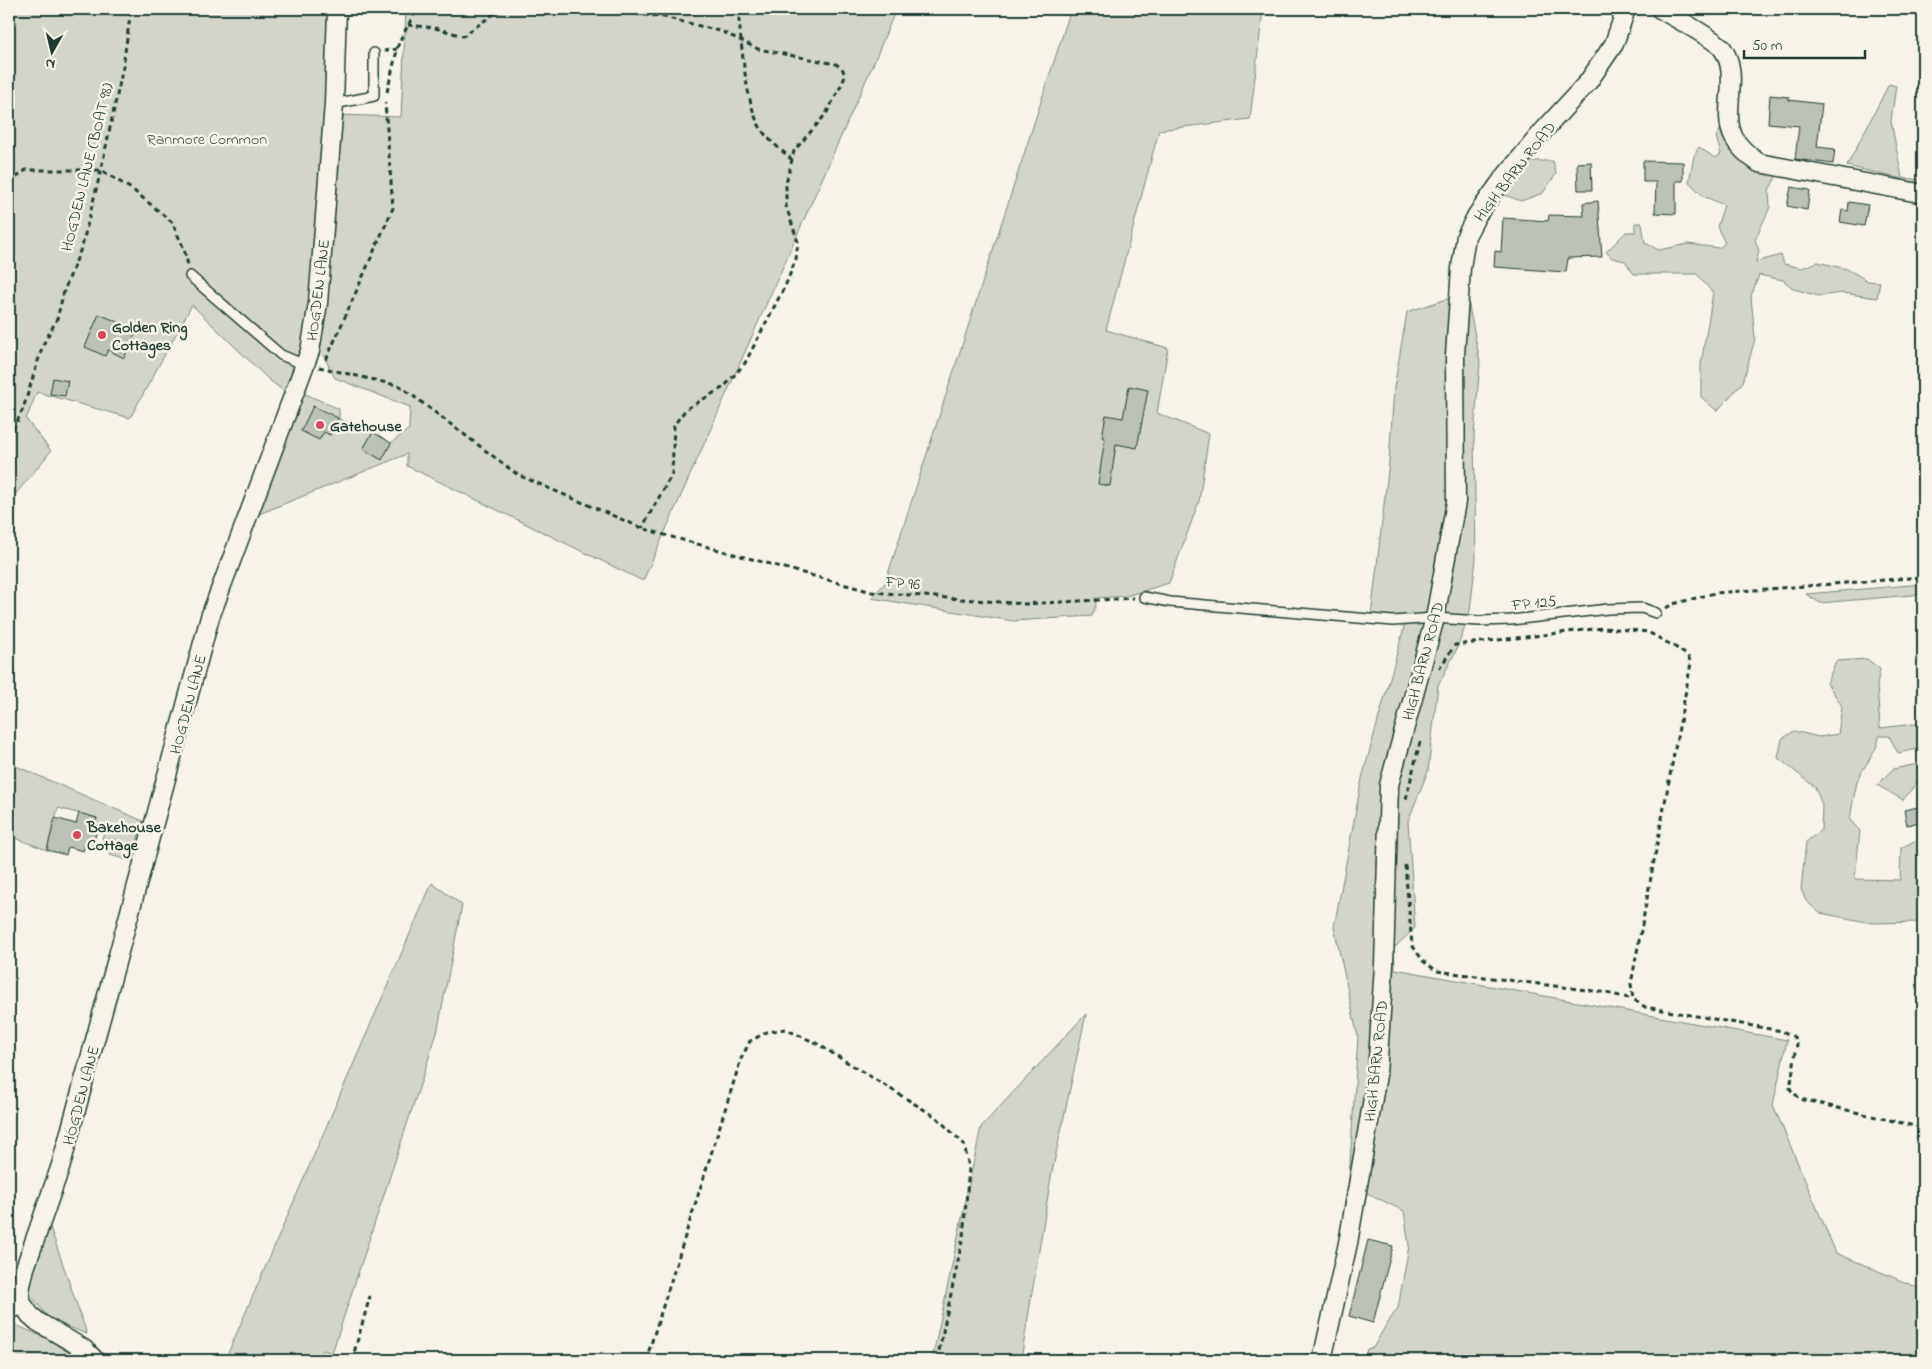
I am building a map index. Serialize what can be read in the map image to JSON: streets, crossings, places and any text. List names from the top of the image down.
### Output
{
  "streets": {
    "street": ["HIGH BARN ROAD", "HOGDEN LANE"],
    "lane": ["FP 125"],
    "path": ["HOGDEN LANE (BOAT 98)", "FP 96"]
  },
  "crossings": [
    ["HIGH BARN ROAD", "FP 125"],
    ["HOGDEN LANE", "FP 96"],
    ["FP 96", "FP 125"]
  ],
  "parks": ["Ranmore Common"],
  "places": ["Golden Ring Cottages", "Gatehouse", "Bakehouse Cottage"],
  "scale_bar": "50 m",
  "north": "bottom"
}
